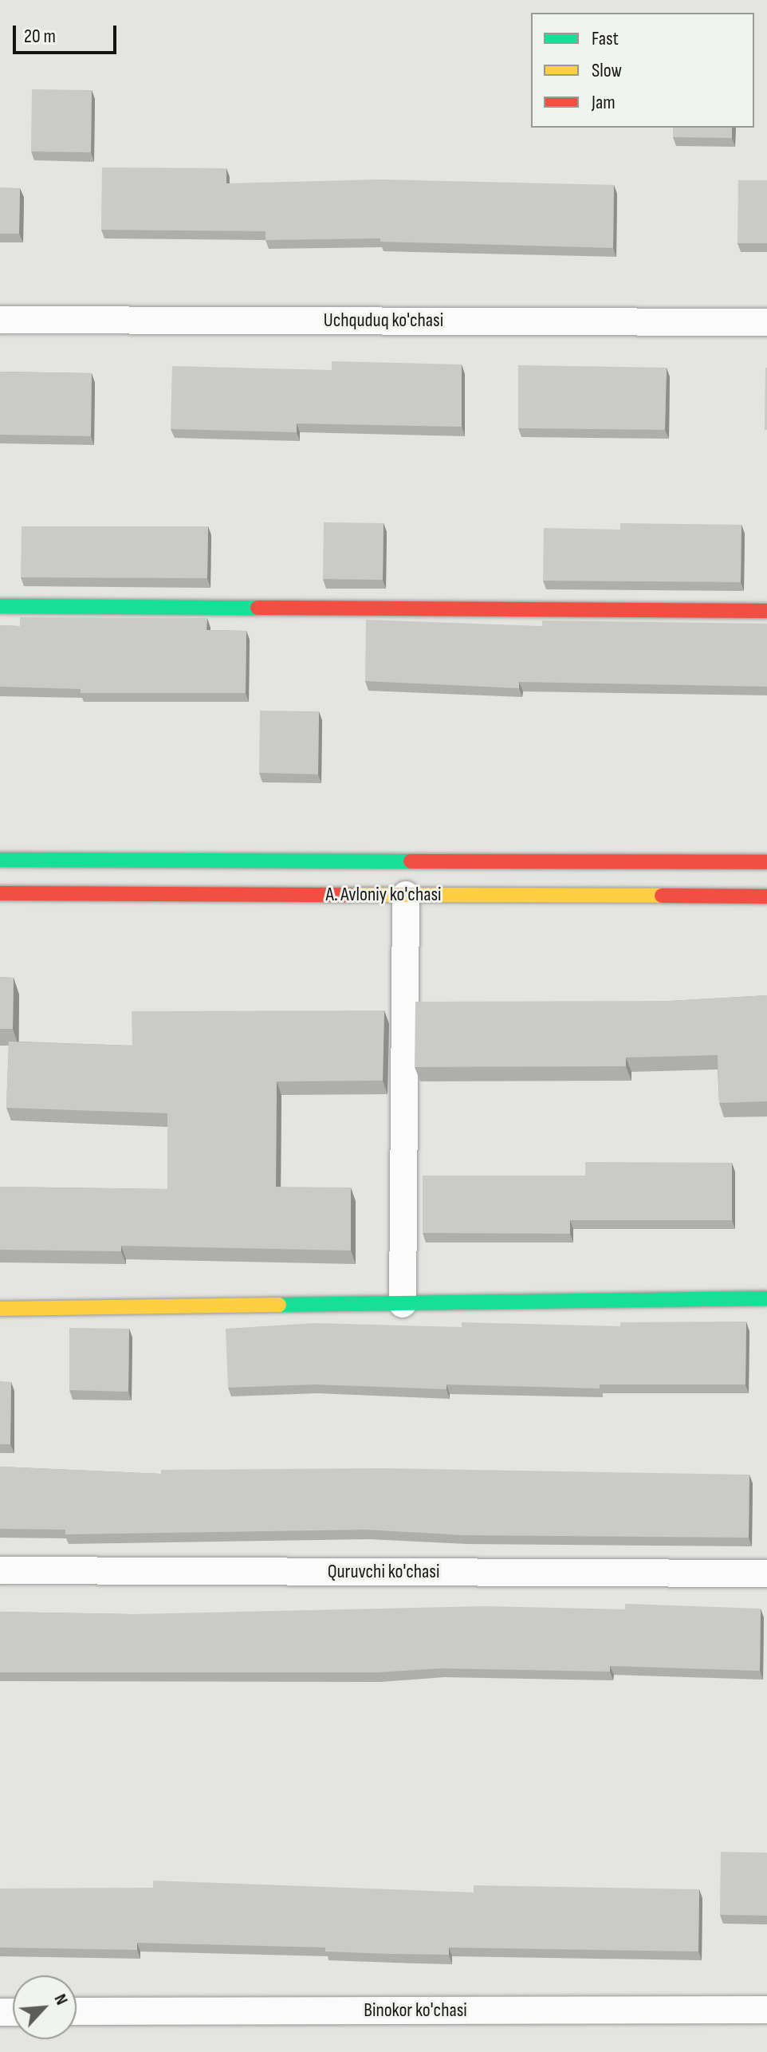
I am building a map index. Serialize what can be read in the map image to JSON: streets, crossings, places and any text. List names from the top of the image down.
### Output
{
  "streets": {
    "street": [
      "Uchquduq ko'chasi",
      "A. Avloniy ko'chasi",
      "Quruvchi ko'chasi",
      "Binokor ko'chasi"
    ]
  },
  "legend": ["Fast", "Slow", "Jam"],
  "scale_bar": "20 m",
  "north": "top right"
}
